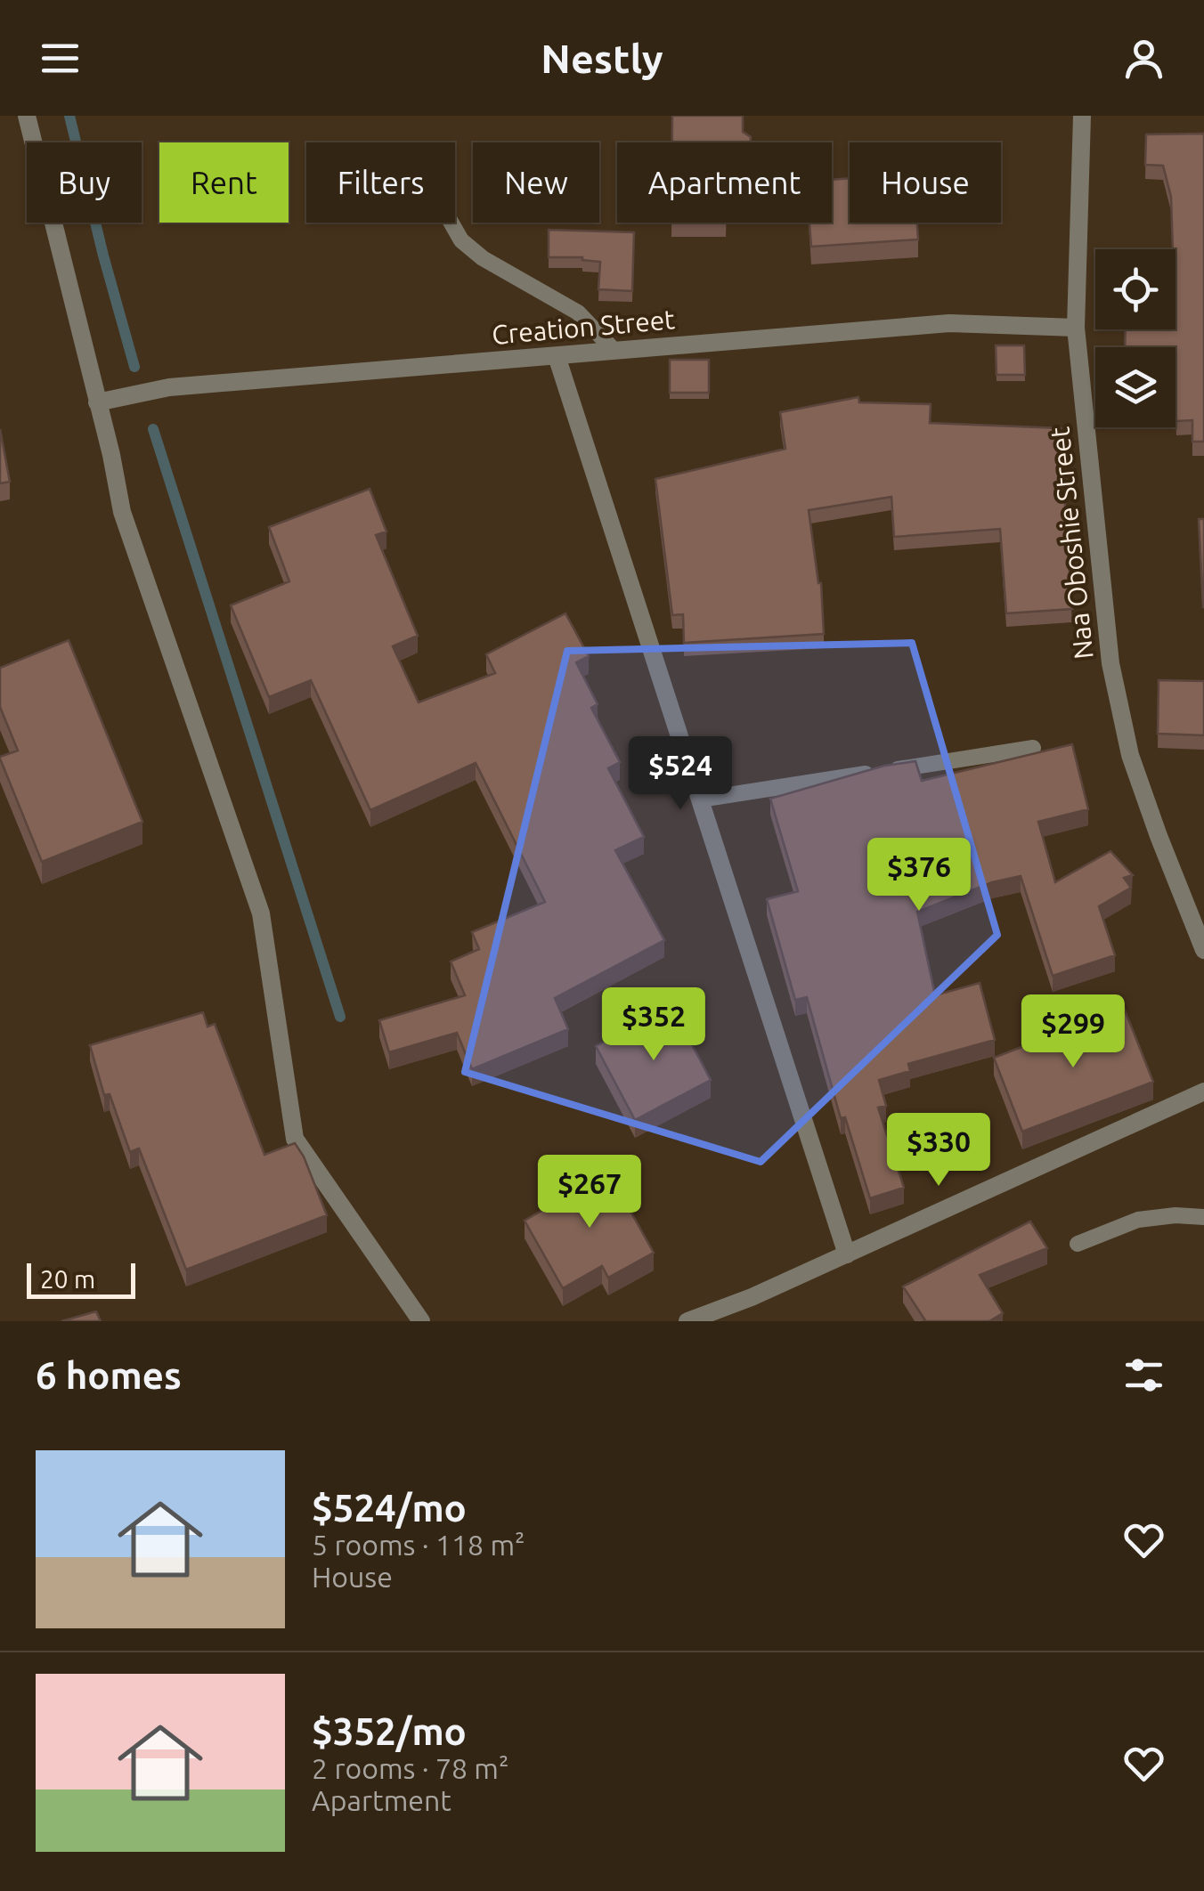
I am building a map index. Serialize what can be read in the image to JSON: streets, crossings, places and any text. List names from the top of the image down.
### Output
{
  "streets": {
    "street": ["Creation Street", "Naa Oboshie Street"]
  },
  "crossings": [
    ["Creation Street", "Naa Oboshie Street"]
  ],
  "scale_bar": "20 m",
  "page": {
    "header": "Nestly",
    "chip": [
      "Buy",
      "Rent",
      "Filters",
      "New",
      "Apartment",
      "House"
    ],
    "price": [
      "$524",
      "$376",
      "$352",
      "$299",
      "$330",
      "$267"
    ],
    "scale": "20 m",
    "heading": "6 homes",
    "list": [
      {
        "name": "$524/mo",
        "note": "5 rooms · 118 m² · House"
      },
      {
        "name": "$352/mo",
        "note": "2 rooms · 78 m² · Apartment"
      }
    ]
  }
}
